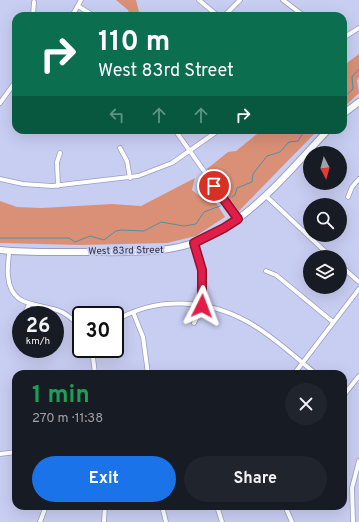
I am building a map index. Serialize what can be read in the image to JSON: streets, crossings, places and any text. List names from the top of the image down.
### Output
{
  "streets": {
    "street": ["West 83rd Street"]
  },
  "north": "bottom",
  "page": {
    "turn": ["110 m", "West 83rd Street"],
    "speed": "26 km/h",
    "limit": "30",
    "heading": ["1 min", "270 m · 11:38"],
    "buttons": ["Exit", "Share"]
  }
}
